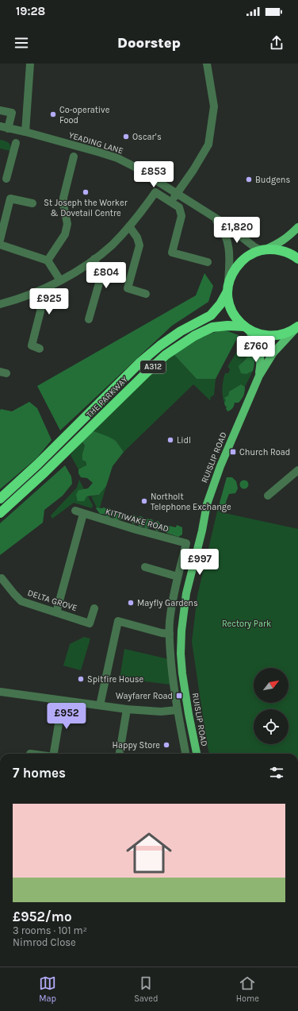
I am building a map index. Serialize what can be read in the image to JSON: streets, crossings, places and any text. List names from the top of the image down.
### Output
{
  "streets": {
    "highway": ["A312", "THE PARKWAY"],
    "main road": ["RUISLIP ROAD"],
    "street": ["YEADING LANE", "KITTIWAKE ROAD", "DELTA GROVE"]
  },
  "crossings": [
    ["YEADING LANE", "A312"],
    ["YEADING LANE", "THE PARKWAY"],
    ["A312", "THE PARKWAY"],
    ["A312", "RUISLIP ROAD"],
    ["THE PARKWAY", "RUISLIP ROAD"],
    ["KITTIWAKE ROAD", "DELTA GROVE"]
  ],
  "parks": ["Rectory Park"],
  "places": {
    "other": [
      "Co-operative Food",
      "Oscar’s",
      "Budgens",
      "St Joseph the Worker & Dovetail Centre",
      "Lidl",
      "Northolt Telephone Exchange",
      "Mayfly Gardens",
      "Spitfire House",
      "Happy Store"
    ],
    "transit": ["Church Road", "Wayfarer Road"]
  },
  "north": "top right",
  "page": {
    "status": "19:28",
    "header": "Doorstep",
    "price": [
      "£853",
      "£1,820",
      "£804",
      "£925",
      "£760",
      "£997",
      "£952"
    ],
    "heading": "7 homes",
    "list": [
      {
        "name": "£952/mo",
        "note": "3 rooms · 101 m² · Nimrod Close"
      }
    ],
    "tabs": ["Map", "Saved", "Home"]
  }
}
